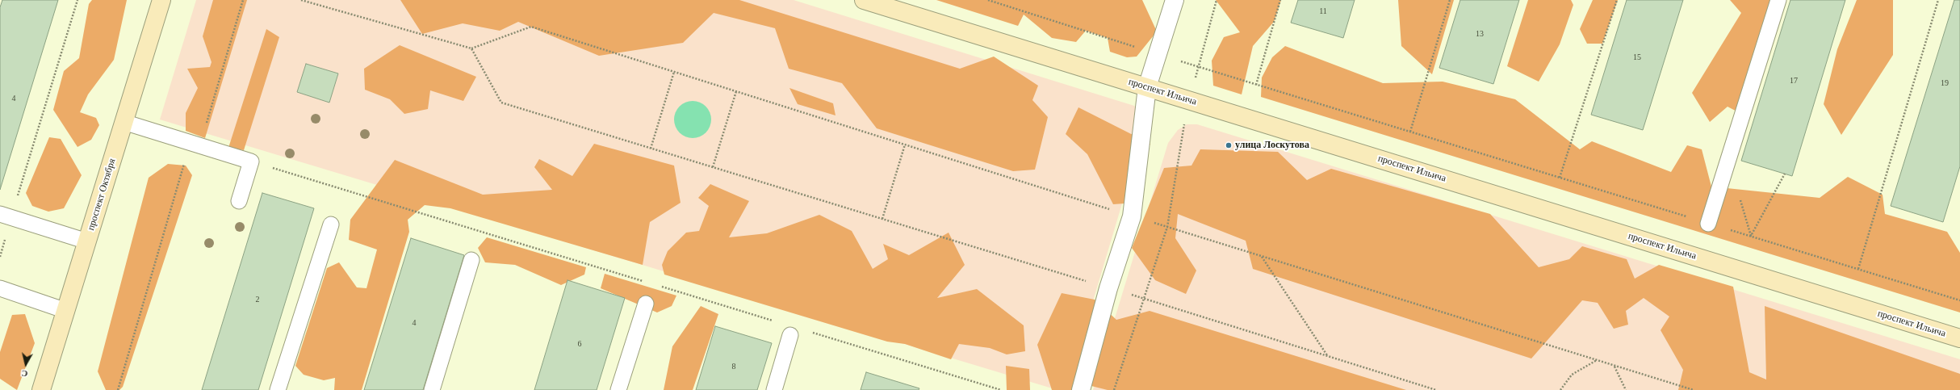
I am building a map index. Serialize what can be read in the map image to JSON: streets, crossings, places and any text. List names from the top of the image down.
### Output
{
  "streets": {
    "street": ["проспект Ильича", "проспект Октября"]
  },
  "places": ["улица Лоскутова"],
  "house_numbers": [
    "11",
    "13",
    "15",
    "17",
    "19",
    "4",
    "2",
    "4",
    "6",
    "8"
  ],
  "north": "bottom"
}
